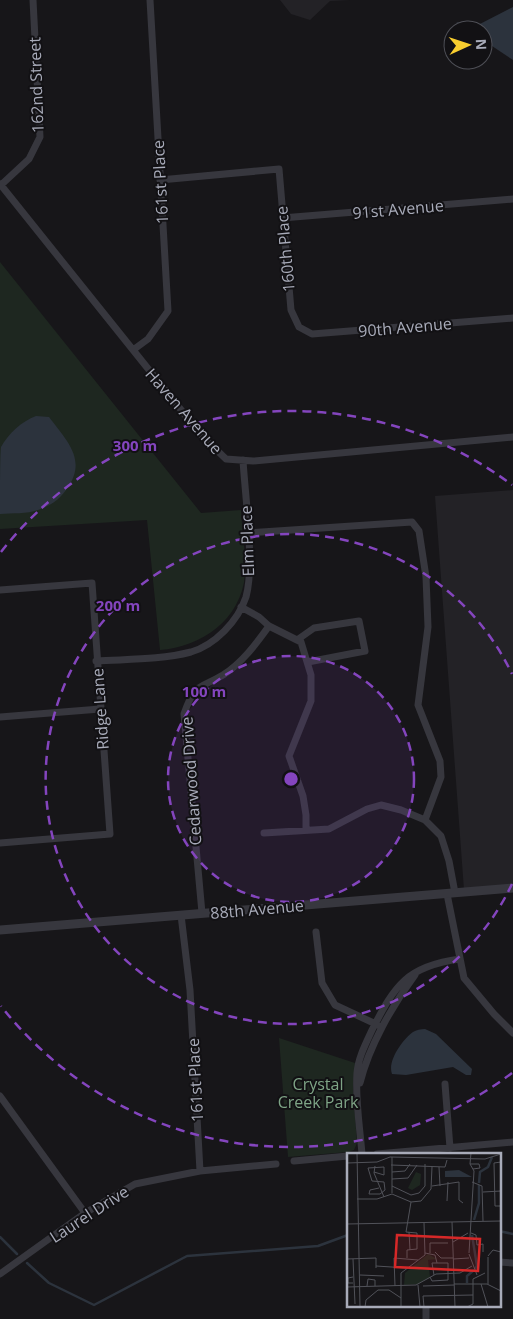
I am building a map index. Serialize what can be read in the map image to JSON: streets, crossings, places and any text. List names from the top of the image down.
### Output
{
  "streets": {
    "street": [
      "162nd Street",
      "161st Place",
      "91st Avenue",
      "160th Place",
      "90th Avenue",
      "Haven Avenue",
      "Elm Place",
      "Ridge Lane",
      "Cedarwood Drive",
      "88th Avenue",
      "Laurel Drive"
    ]
  },
  "crossings": [
    ["162nd Street", "Haven Avenue"],
    ["161st Place", "160th Place"],
    ["161st Place", "Haven Avenue"],
    ["161st Place", "88th Avenue"],
    ["161st Place", "Laurel Drive"],
    ["91st Avenue", "160th Place"],
    ["160th Place", "90th Avenue"],
    ["Haven Avenue", "Elm Place"],
    ["Elm Place", "Ridge Lane"],
    ["Cedarwood Drive", "88th Avenue"]
  ],
  "parks": ["Crystal Creek Park"],
  "north": "right",
  "rings": ["300 m", "200 m", "100 m"]
}
